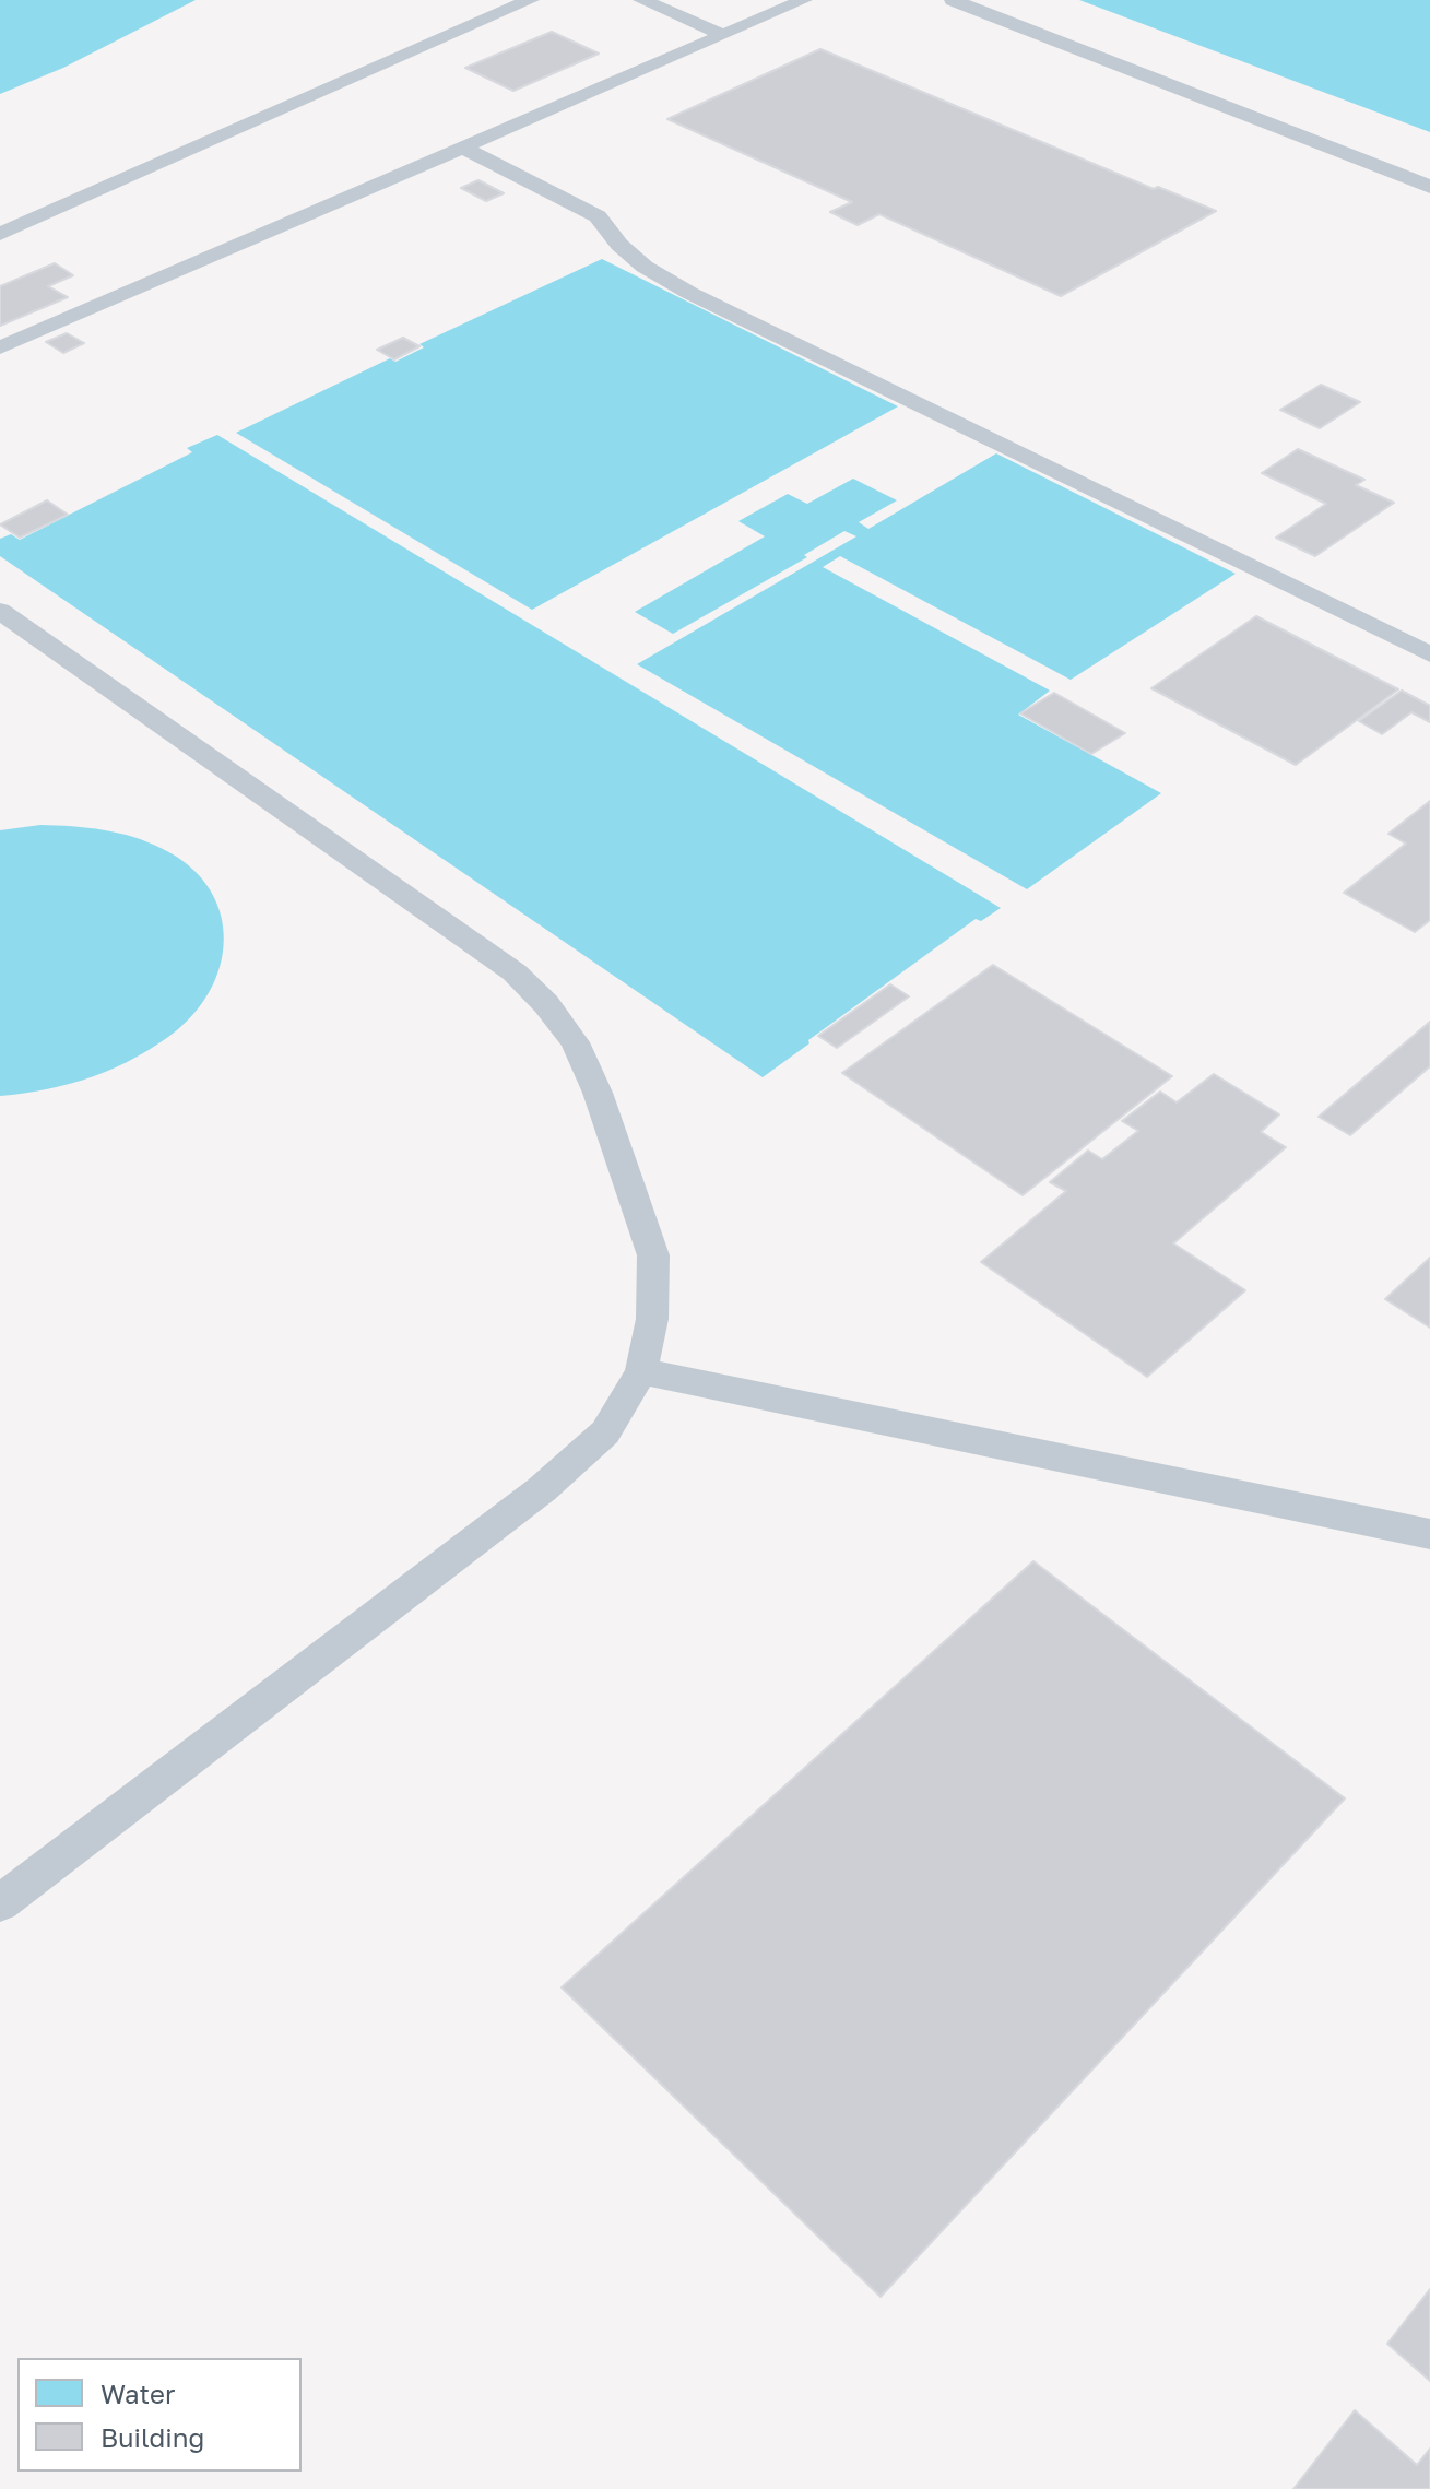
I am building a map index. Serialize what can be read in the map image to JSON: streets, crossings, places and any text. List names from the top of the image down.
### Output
{
  "legend": ["Water", "Building"]
}
